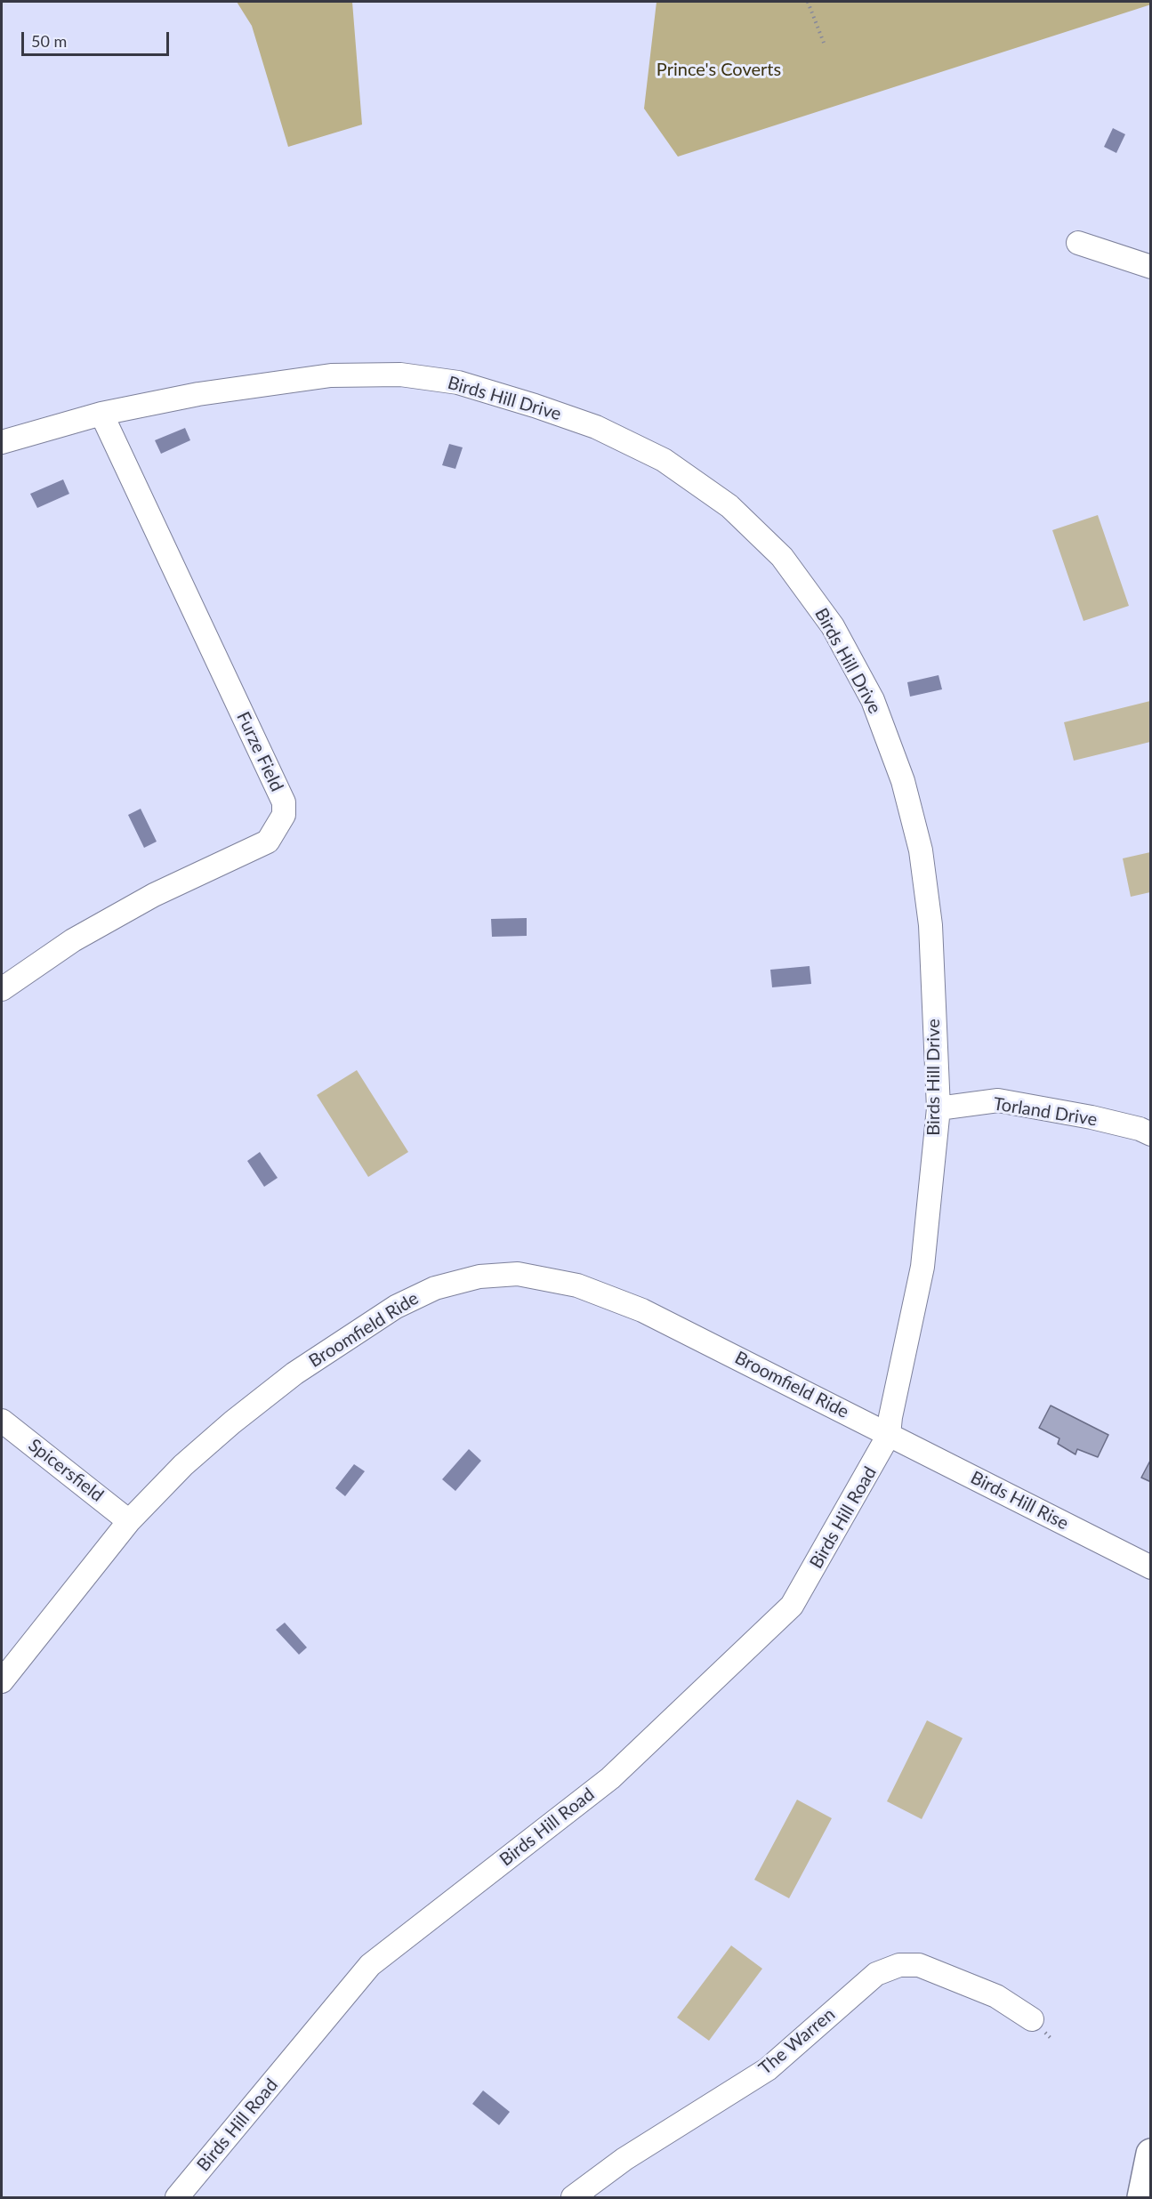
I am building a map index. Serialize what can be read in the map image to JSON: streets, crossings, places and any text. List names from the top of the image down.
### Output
{
  "streets": {
    "street": [
      "Birds Hill Drive",
      "Furze Field",
      "Torland Drive",
      "Broomfield Ride",
      "Spicersfield",
      "Birds Hill Rise",
      "Birds Hill Road",
      "The Warren"
    ]
  },
  "crossings": [
    ["Birds Hill Drive", "Furze Field"],
    ["Birds Hill Drive", "Torland Drive"],
    ["Birds Hill Drive", "Broomfield Ride"],
    ["Birds Hill Drive", "Birds Hill Rise"],
    ["Birds Hill Drive", "Birds Hill Road"],
    ["Broomfield Ride", "Spicersfield"],
    ["Broomfield Ride", "Birds Hill Rise"],
    ["Broomfield Ride", "Birds Hill Road"],
    ["Birds Hill Rise", "Birds Hill Road"]
  ],
  "parks": ["Prince's Coverts"],
  "scale_bar": "50 m"
}
